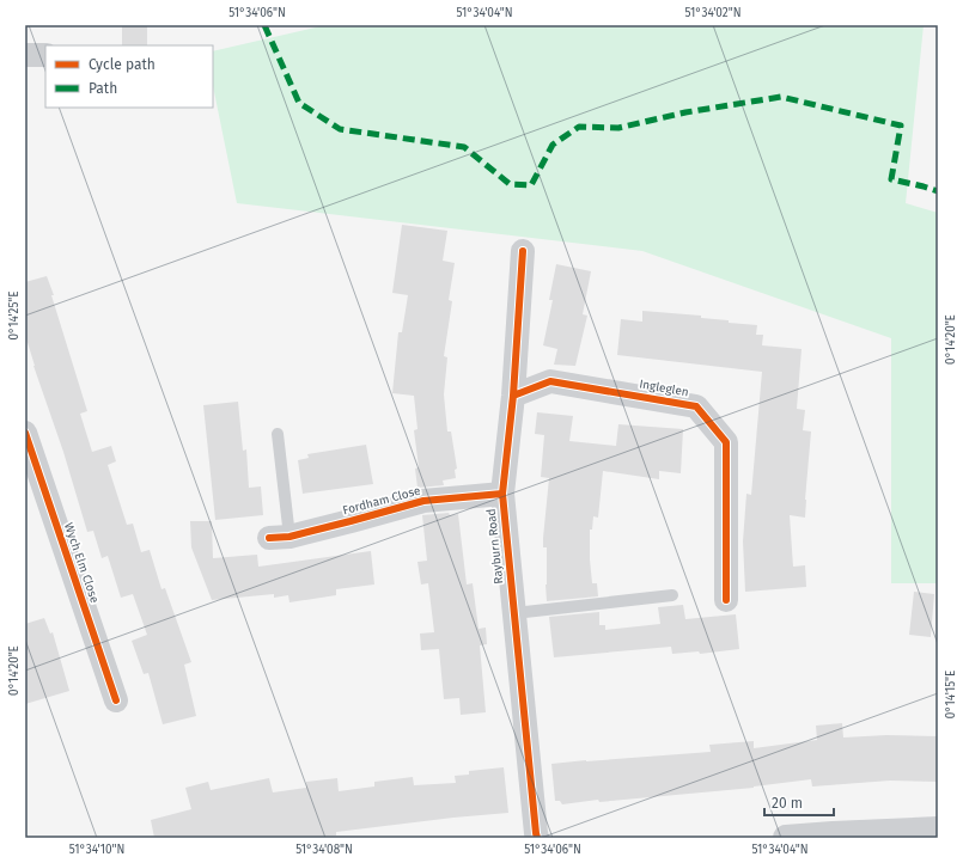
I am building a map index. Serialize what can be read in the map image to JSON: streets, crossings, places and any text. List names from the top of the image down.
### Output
{
  "streets": {
    "street": [
      "Ingleglen",
      "Fordham Close",
      "Rayburn Road",
      "Wych Elm Close"
    ]
  },
  "crossings": [
    ["Ingleglen", "Rayburn Road"],
    ["Fordham Close", "Rayburn Road"]
  ],
  "legend": ["Cycle path", "Path"],
  "scale_bar": "20 m",
  "coordinates": [
    "51°34'06\"N",
    "51°34'04\"N",
    "51°34'02\"N",
    "0°14'25\"E",
    "0°14'20\"E",
    "0°14'15\"E",
    "51°34'10\"N",
    "51°34'08\"N"
  ]
}
